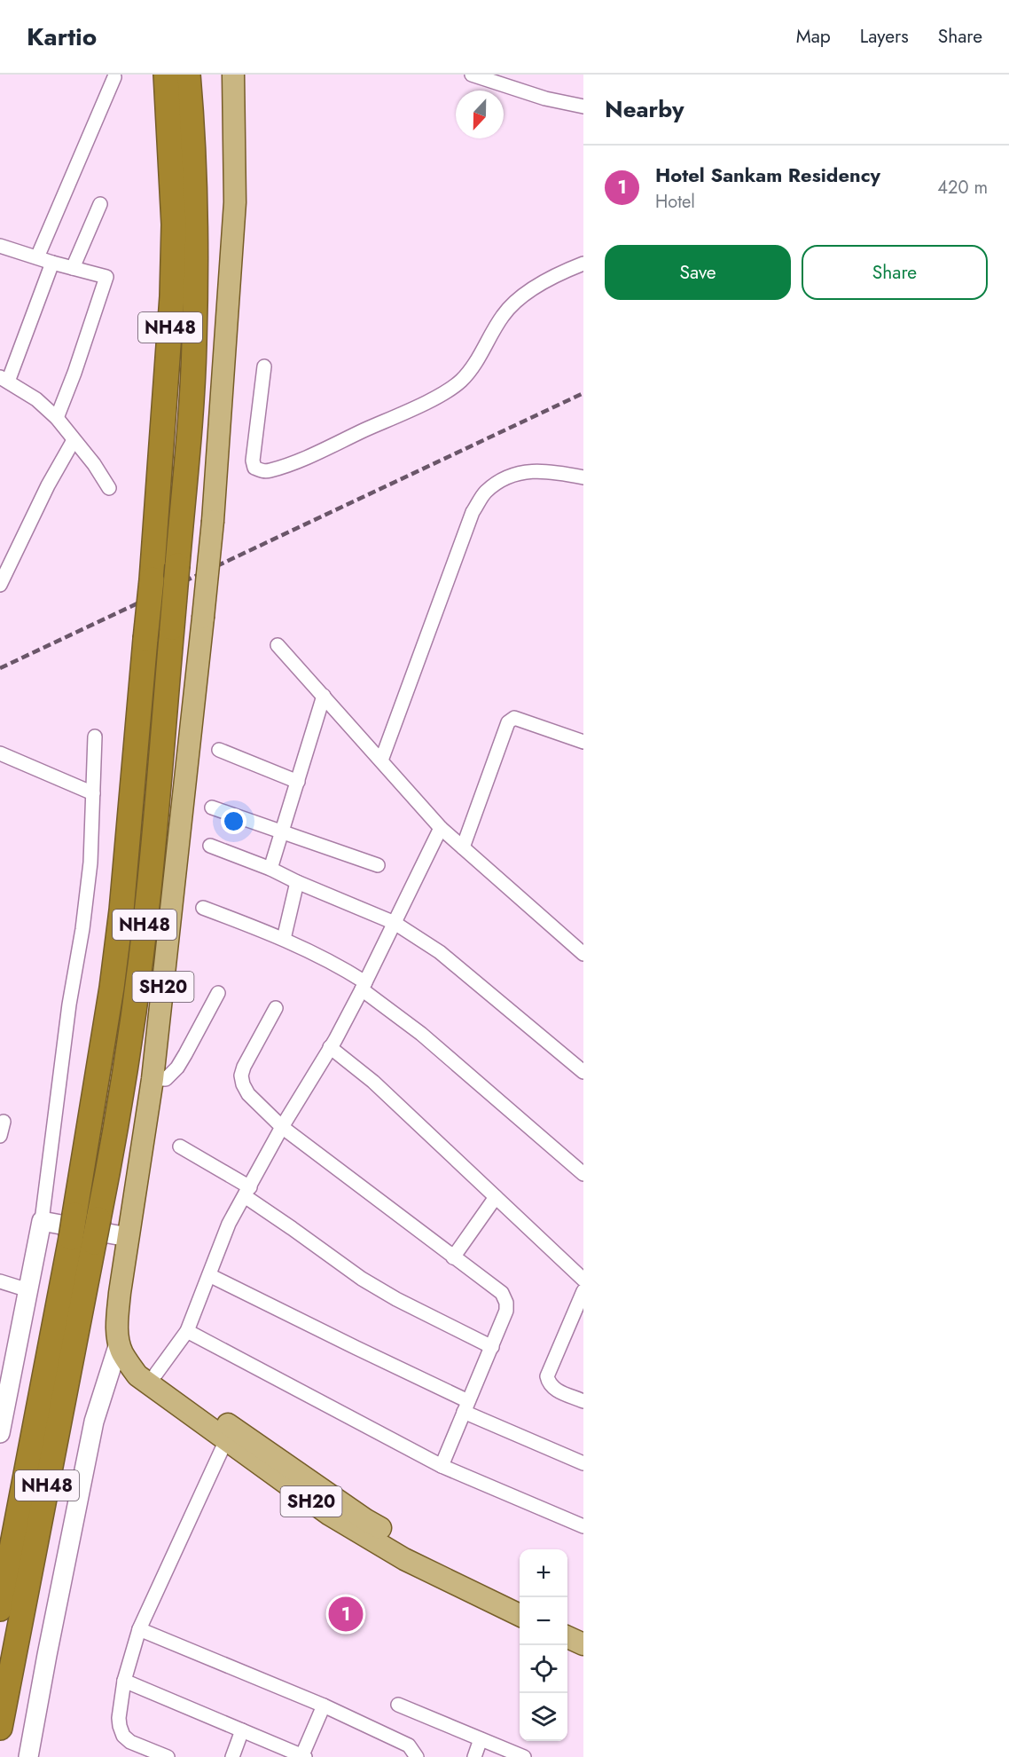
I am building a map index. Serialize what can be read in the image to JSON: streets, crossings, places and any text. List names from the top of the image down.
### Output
{
  "streets": {
    "highway": ["NH48"],
    "main road": ["SH20"]
  },
  "north": "bottom",
  "page": {
    "header": "Kartio",
    "nav": ["Map", "Layers", "Share"],
    "heading": "Nearby",
    "list": [
      {
        "mark": "1",
        "name": "Hotel Sankam Residency",
        "note": "Hotel",
        "value": "420 m"
      }
    ],
    "buttons": ["Save", "Share"],
    "map_buttons": ["+", "−"],
    "pins": "1"
  }
}
